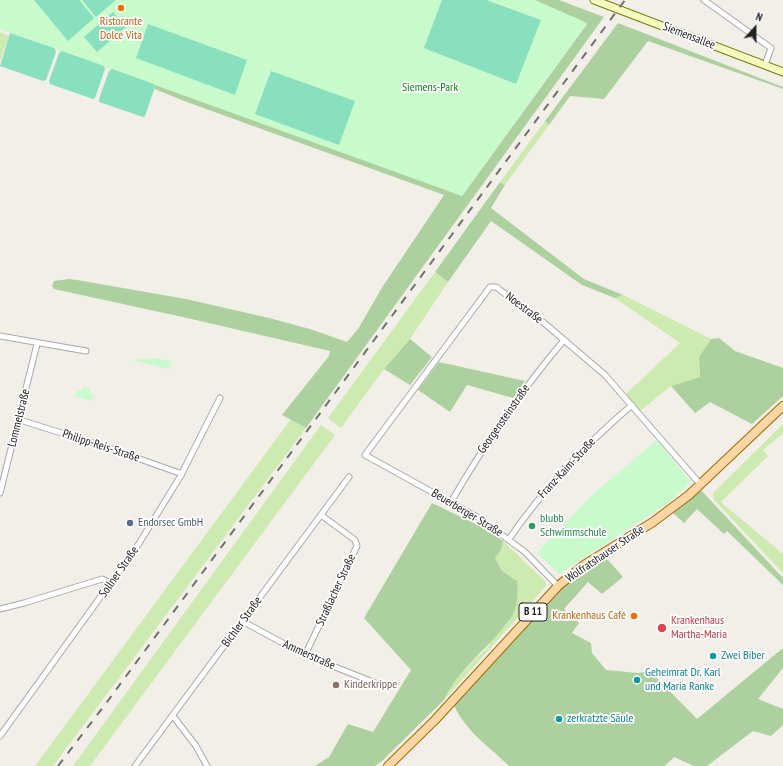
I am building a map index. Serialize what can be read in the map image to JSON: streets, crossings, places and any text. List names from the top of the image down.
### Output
{
  "streets": {
    "main road": ["Siemensallee", "Wolfratshauser Straße", "B 11"],
    "street": [
      "Noestraße",
      "Lommelstraße",
      "Georgensteinstraße",
      "Philipp-Reis-Straße",
      "Franz-Kaim-Straße",
      "Beuerberger Straße",
      "Sollner Straße",
      "Straßlacher Straße",
      "Bichler Straße",
      "Ammerstraße"
    ]
  },
  "crossings": [
    ["Noestraße", "Georgensteinstraße"],
    ["Noestraße", "Franz-Kaim-Straße"],
    ["Noestraße", "Beuerberger Straße"],
    ["Noestraße", "Wolfratshauser Straße"],
    ["Lommelstraße", "Philipp-Reis-Straße"],
    ["Georgensteinstraße", "Beuerberger Straße"],
    ["Philipp-Reis-Straße", "Sollner Straße"],
    ["Franz-Kaim-Straße", "Beuerberger Straße"],
    ["Beuerberger Straße", "Wolfratshauser Straße"],
    ["Straßlacher Straße", "Bichler Straße"],
    ["Straßlacher Straße", "Ammerstraße"],
    ["Bichler Straße", "Ammerstraße"]
  ],
  "parks": ["Siemens-Park"],
  "places": [
    "Ristorante Dolce Vita",
    "Endorsec GmbH",
    "blubb Schwimmschule",
    "Krankenhaus Café",
    "Krankenhaus Martha-Maria",
    "Zwei Biber",
    "Geheimrat Dr. Karl und Maria Ranke",
    "Kinderkrippe",
    "zerkratzte Säule"
  ],
  "north": "top"
}
